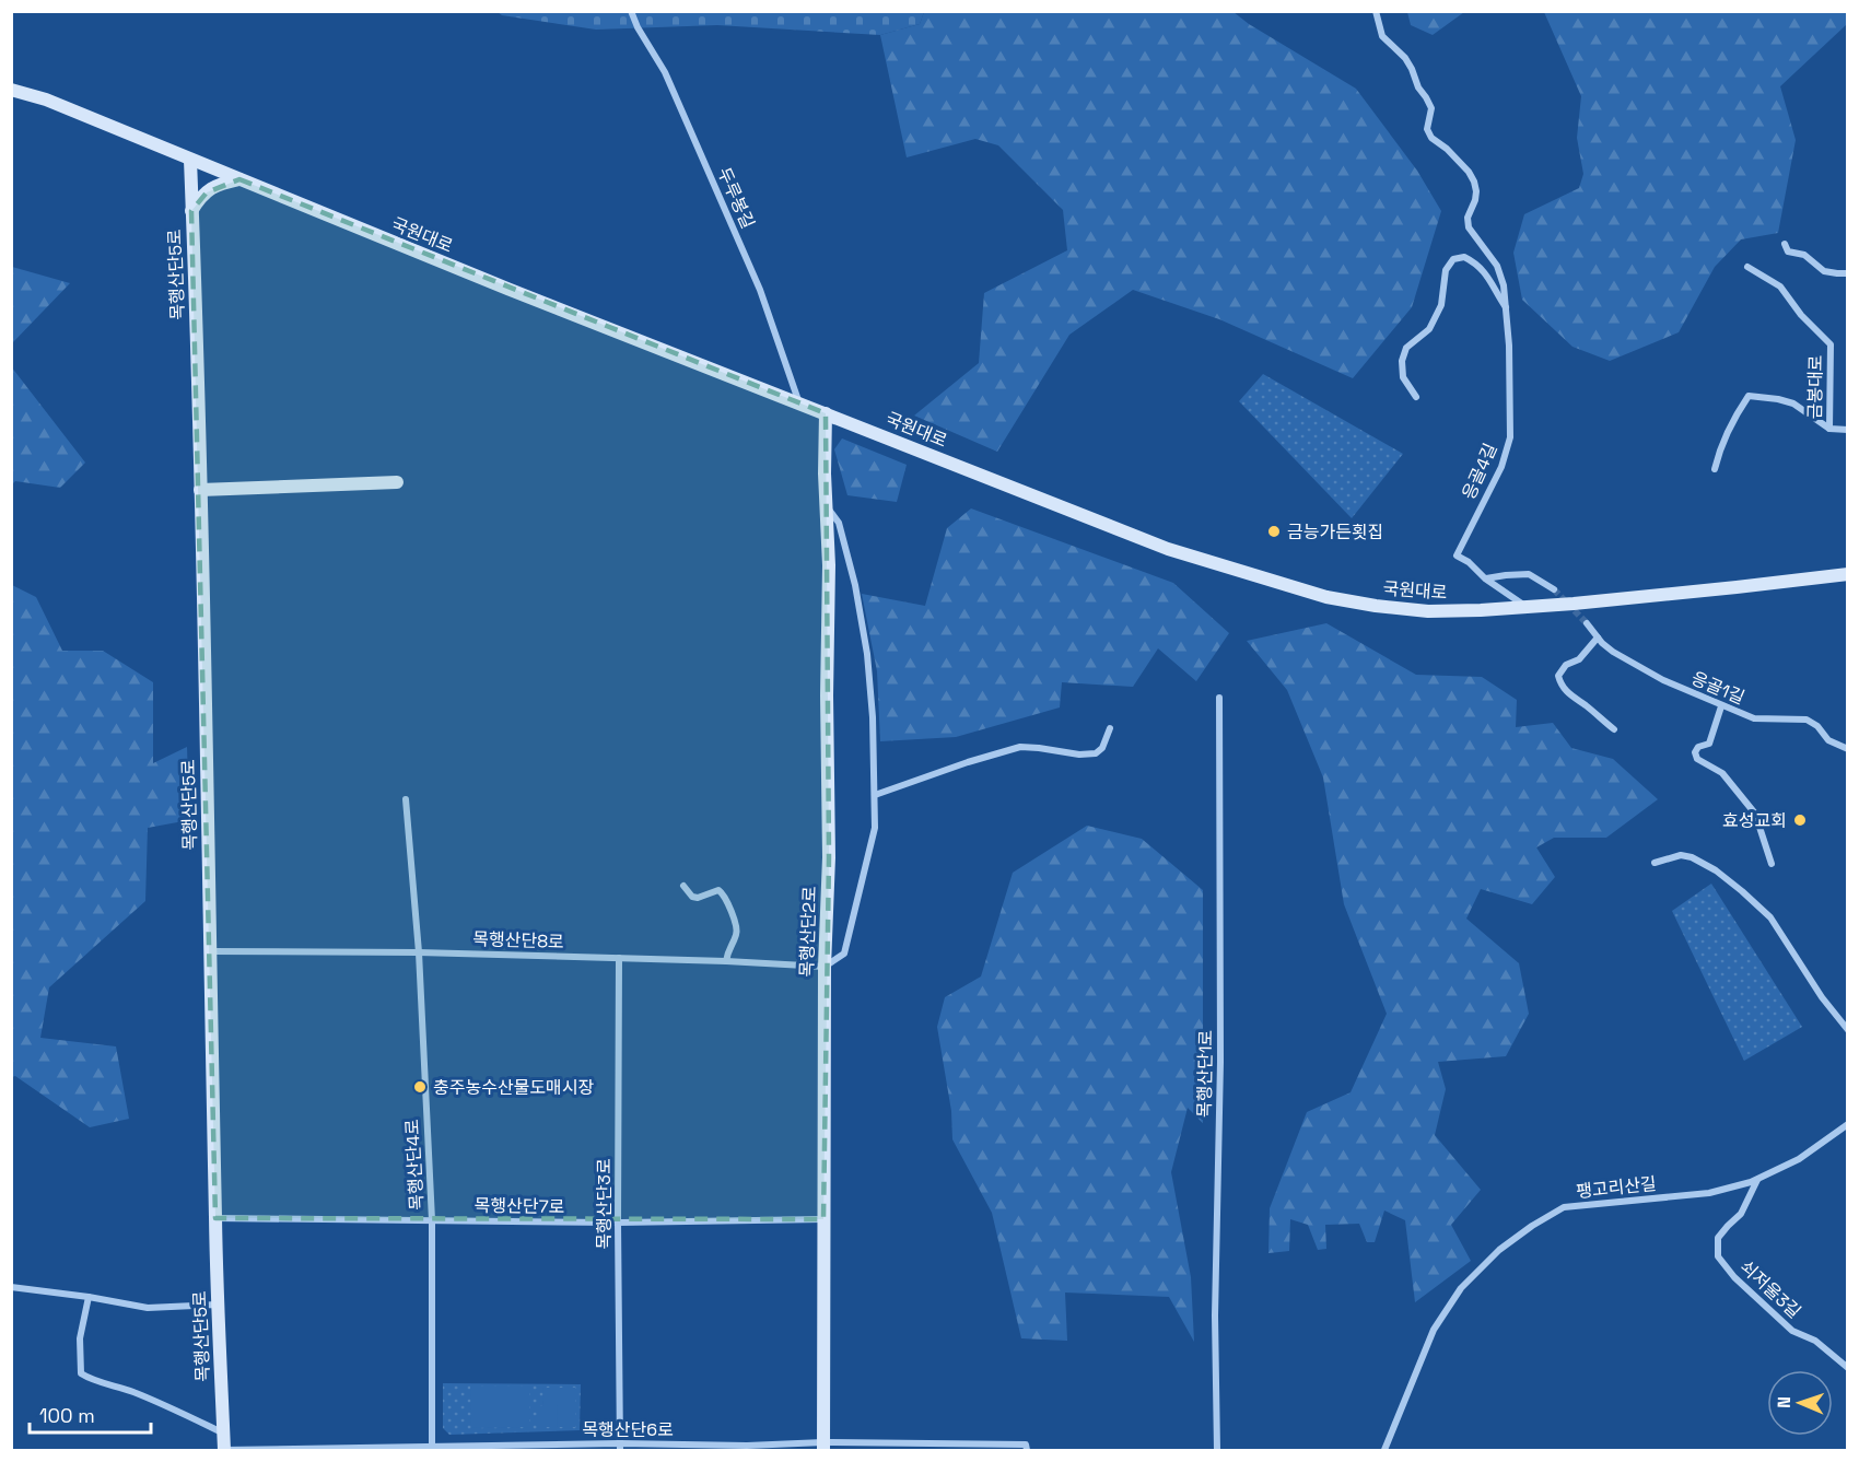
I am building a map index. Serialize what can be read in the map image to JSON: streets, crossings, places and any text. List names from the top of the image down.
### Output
{
  "streets": {
    "street": [
      "두루봉길",
      "국원대로",
      "목행산단5로",
      "금봉대로",
      "응골4길",
      "응골1길",
      "목행산단2로",
      "목행산단8로",
      "목행산단1로",
      "목행산단4로",
      "팽고리산길",
      "목행산단3로",
      "목행산단7로",
      "쇠저울3길",
      "목행산단6로"
    ]
  },
  "crossings": [
    ["두루봉길", "국원대로"],
    ["국원대로", "목행산단5로"],
    ["국원대로", "응골4길"],
    ["국원대로", "목행산단2로"],
    ["목행산단5로", "목행산단8로"],
    ["목행산단5로", "목행산단7로"],
    ["목행산단5로", "목행산단6로"],
    ["목행산단2로", "목행산단8로"],
    ["목행산단2로", "목행산단7로"],
    ["목행산단2로", "목행산단6로"],
    ["목행산단8로", "목행산단4로"],
    ["목행산단8로", "목행산단3로"],
    ["목행산단4로", "목행산단7로"],
    ["목행산단4로", "목행산단6로"],
    ["팽고리산길", "쇠저울3길"],
    ["목행산단3로", "목행산단7로"],
    ["목행산단3로", "목행산단6로"]
  ],
  "places": ["금능가든횟집", "효성교회", "충주농수산물도매시장"],
  "scale_bar": "100 m",
  "north": "left"
}
